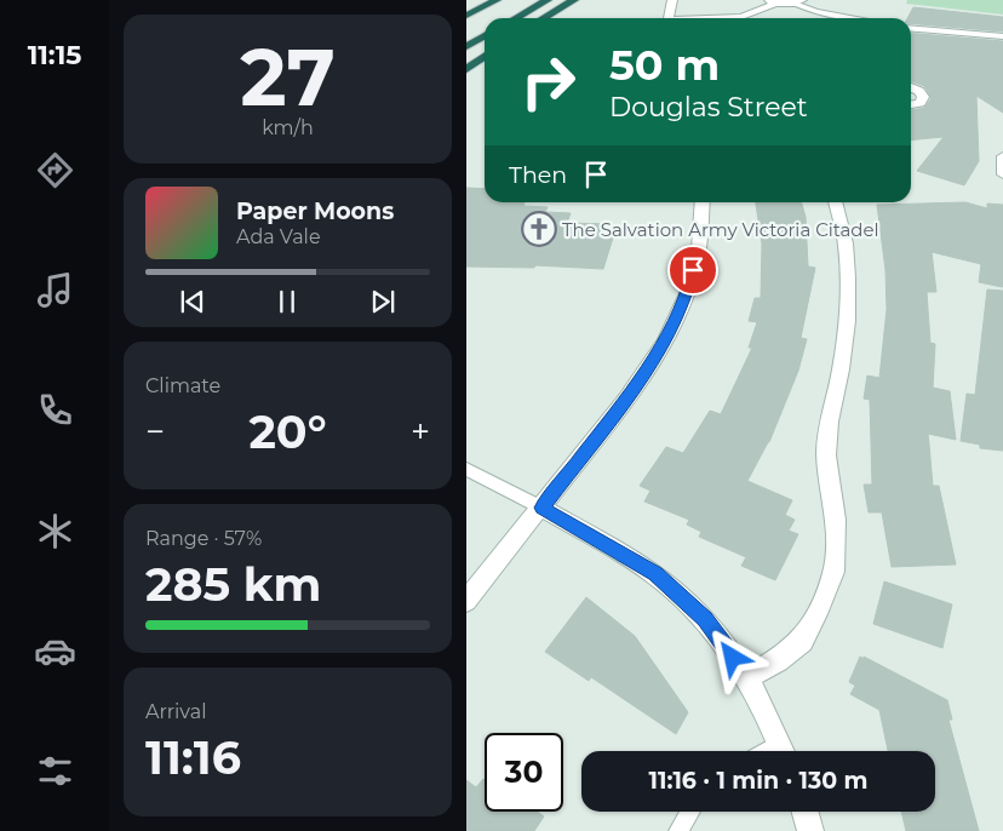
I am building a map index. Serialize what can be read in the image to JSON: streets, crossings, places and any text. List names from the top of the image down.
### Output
{
  "places": {
    "church": ["The Salvation Army Victoria Citadel"]
  },
  "page": {
    "tabs": "11:15",
    "tile": [
      ["27", "km/h"],
      "Climate",
      ["Range · 57%", "285 km"],
      ["Arrival", "11:16"]
    ],
    "turn": ["50 m", "Douglas Street"],
    "then": "Then",
    "song": ["Paper Moons", "Ada Vale"],
    "heat": ["−", "20°", "+"],
    "limit": "30",
    "trip": "11:16 · 1 min · 130 m"
  }
}
